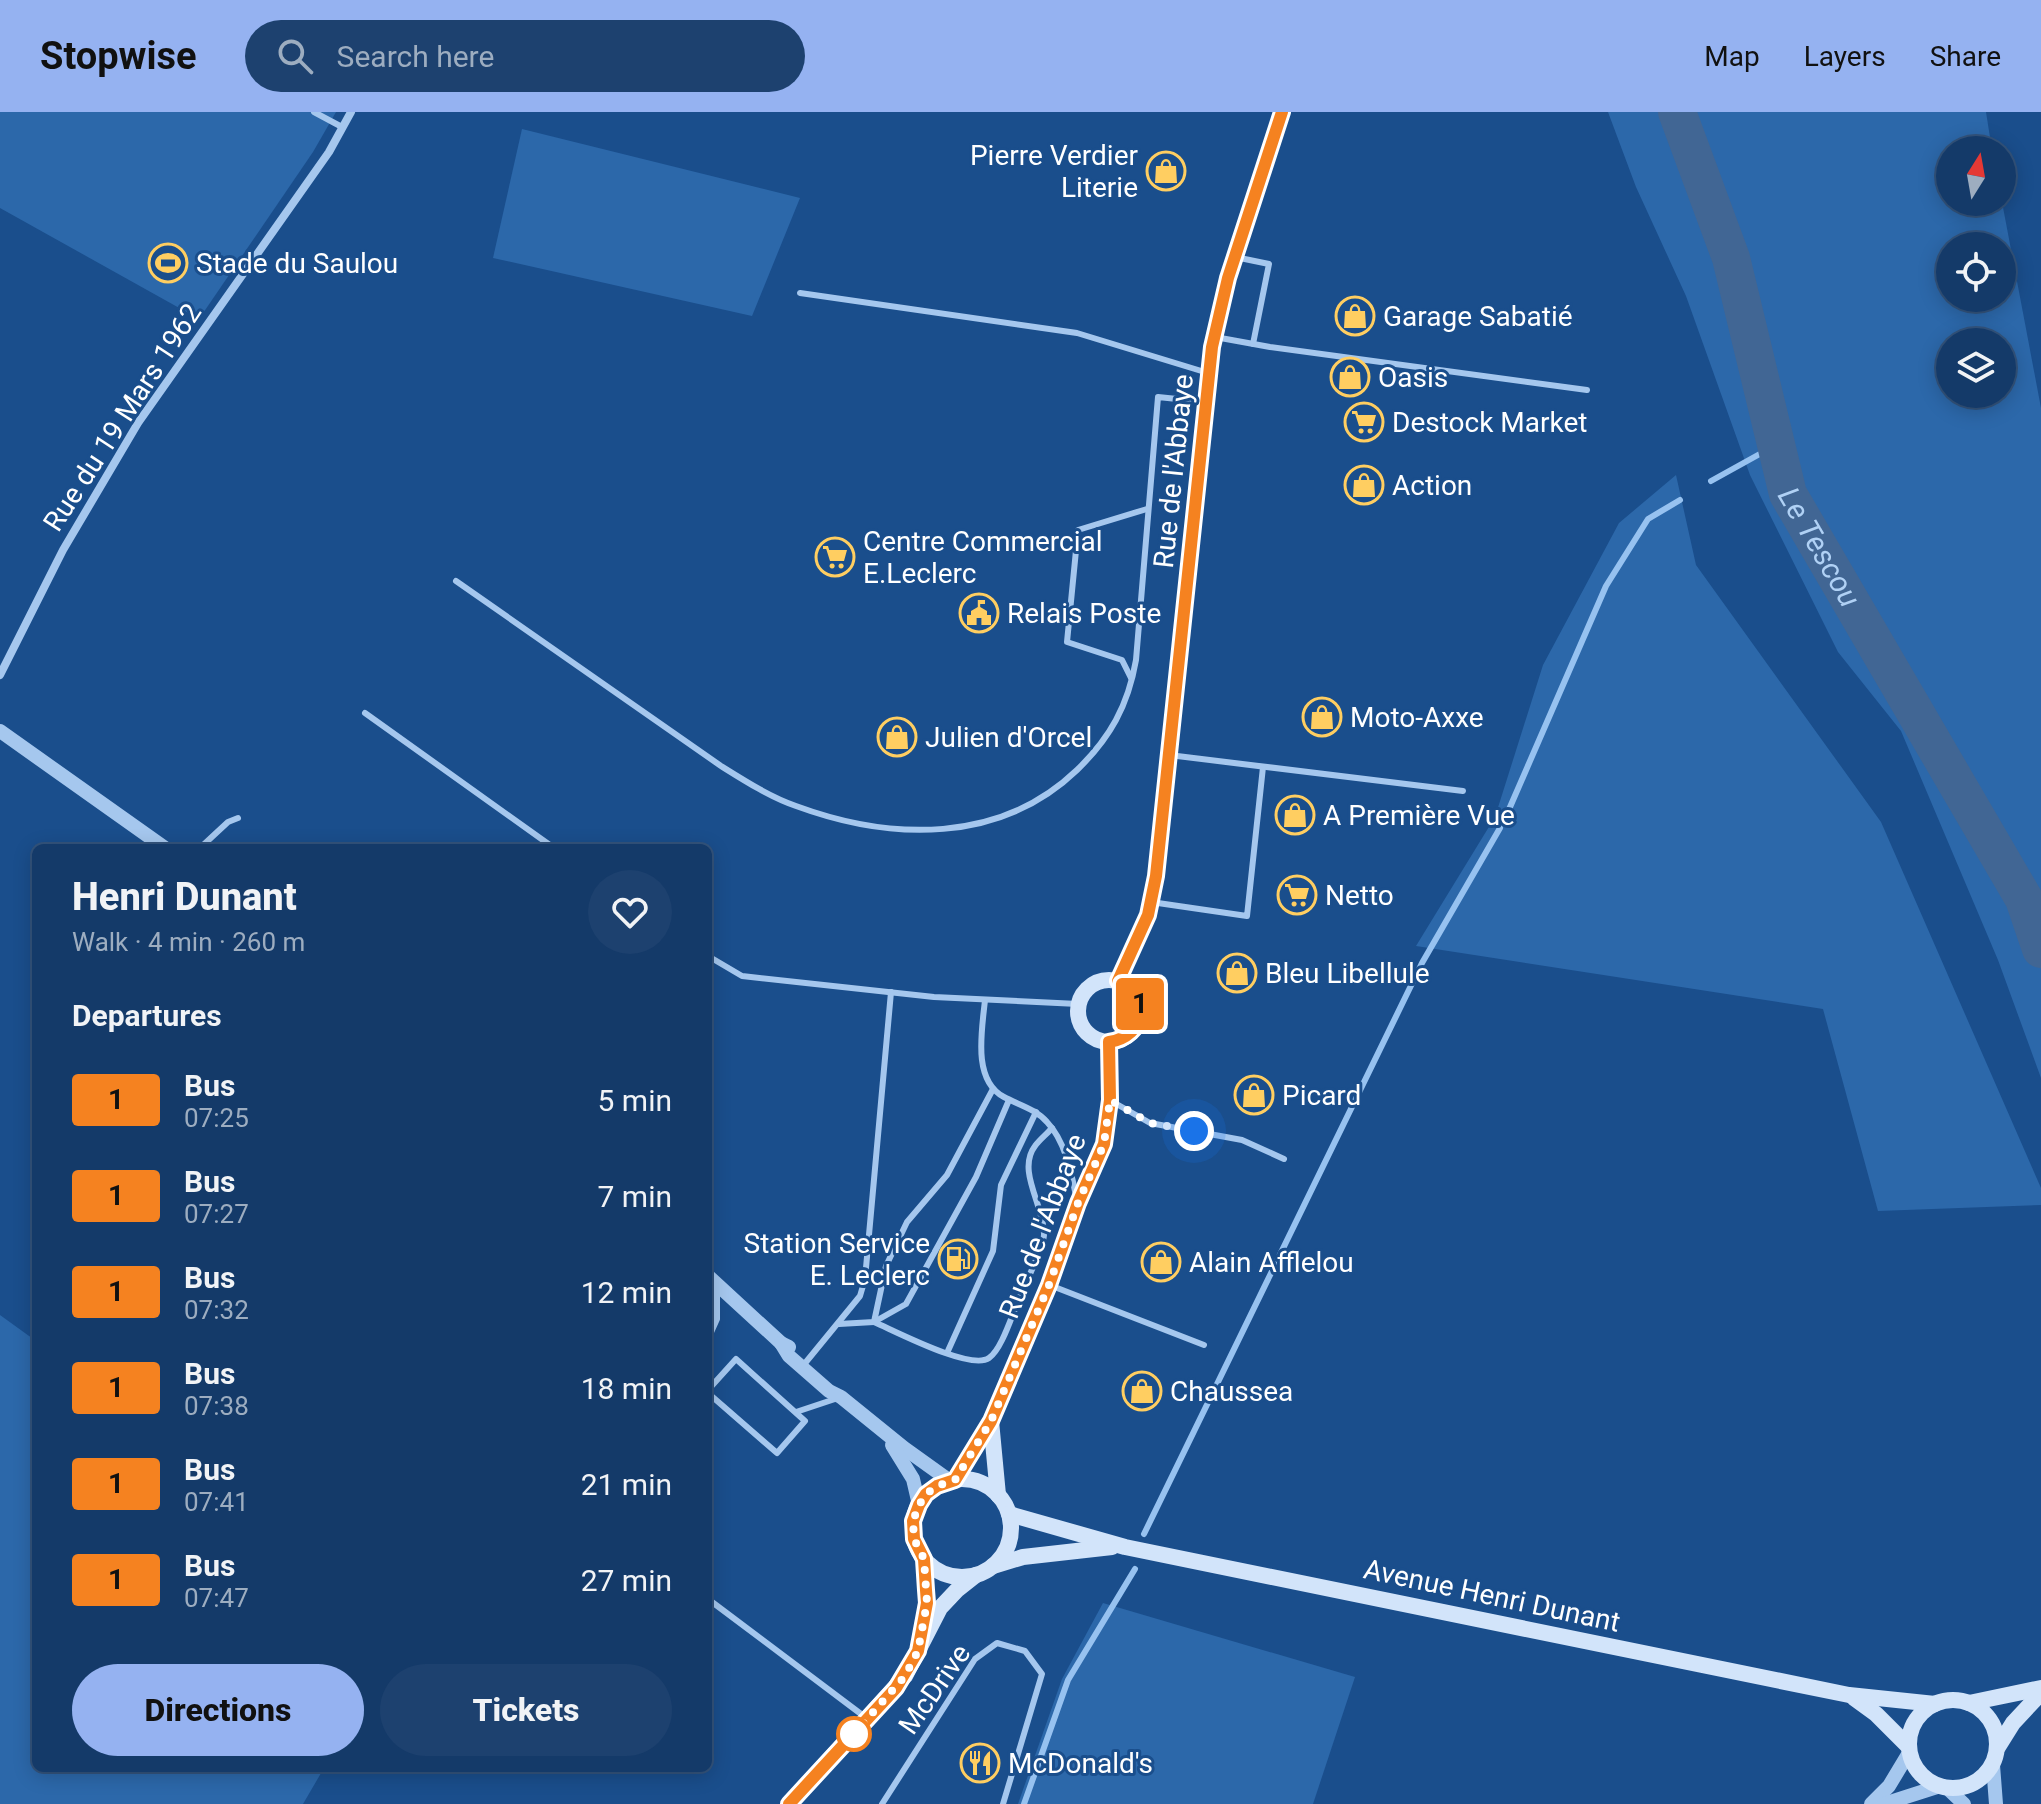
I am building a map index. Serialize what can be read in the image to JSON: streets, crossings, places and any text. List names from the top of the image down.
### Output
{
  "streets": {
    "main road": ["Rue de l'Abbaye", "Avenue Henri Dunant"],
    "street": ["Rue du 19 Mars 1962"],
    "lane": ["McDrive"]
  },
  "crossings": [
    ["Rue de l'Abbaye", "Avenue Henri Dunant"]
  ],
  "water": ["Le Tescou"],
  "places": {
    "shop": [
      "Pierre Verdier Literie",
      "Garage Sabatié",
      "Oasis",
      "Action",
      "Moto-Axxe",
      "Julien d'Orcel",
      "A Première Vue",
      "Bleu Libellule",
      "Picard",
      "Alain Afflelou",
      "Chaussea"
    ],
    "sports": ["Stade du Saulou"],
    "supermarket": ["Destock Market", "Centre Commercial E.Leclerc", "Netto"],
    "public building": ["Relais Poste"],
    "fuel station": ["Station Service E. Leclerc"],
    "restaurant": ["McDonald's"]
  },
  "lines": ["bus line 1"],
  "north": "top",
  "page": {
    "header": "Stopwise",
    "search": "Search here",
    "nav": ["Map", "Layers", "Share"],
    "on_map": "1",
    "heading": [
      ["Henri Dunant", "Walk · 4 min · 260 m"],
      "Departures"
    ],
    "list": [
      {
        "mark": "1",
        "name": "Bus",
        "note": "07:25",
        "value": "5 min"
      },
      {
        "mark": "1",
        "name": "Bus",
        "note": "07:27",
        "value": "7 min"
      },
      {
        "mark": "1",
        "name": "Bus",
        "note": "07:32",
        "value": "12 min"
      },
      {
        "mark": "1",
        "name": "Bus",
        "note": "07:38",
        "value": "18 min"
      },
      {
        "mark": "1",
        "name": "Bus",
        "note": "07:41",
        "value": "21 min"
      },
      {
        "mark": "1",
        "name": "Bus",
        "note": "07:47",
        "value": "27 min"
      }
    ],
    "buttons": ["Directions", "Tickets"]
  }
}
